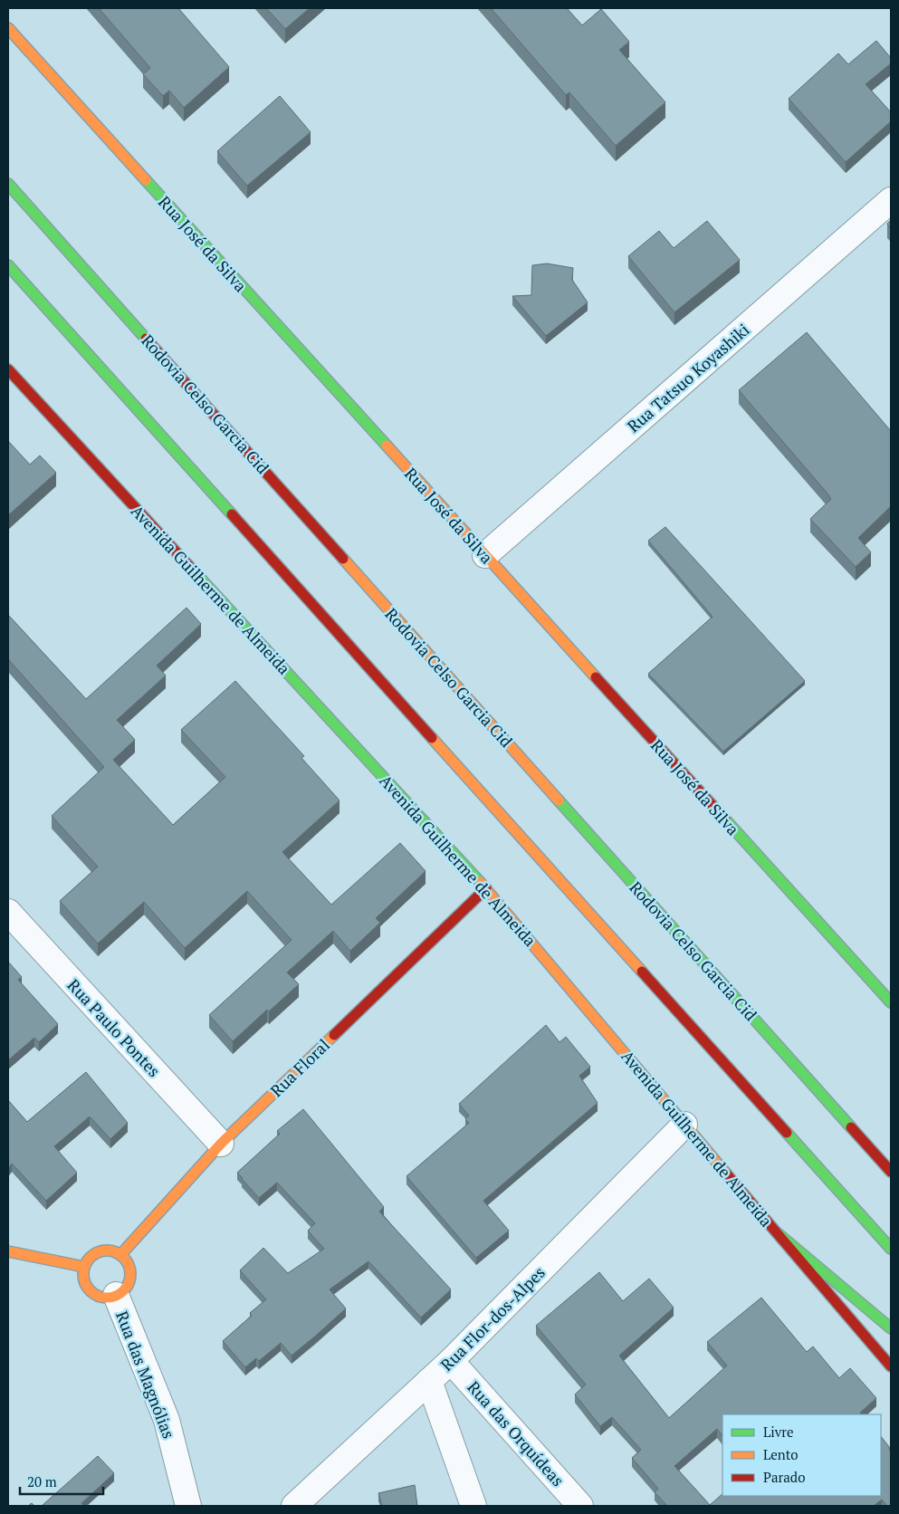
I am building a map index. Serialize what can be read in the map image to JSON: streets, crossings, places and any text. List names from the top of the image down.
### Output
{
  "streets": {
    "main road": [
      "Rua José da Silva",
      "Rodovia Celso Garcia Cid",
      "Avenida Guilherme de Almeida",
      "Rua Floral"
    ],
    "street": [
      "Rua Tatsuo Koyashiki",
      "Rua Paulo Pontes",
      "Rua Flor-dos-Alpes",
      "Rua das Magnólias",
      "Rua das Orquídeas"
    ]
  },
  "crossings": [
    ["Rua José da Silva", "Rua Tatsuo Koyashiki"],
    ["Avenida Guilherme de Almeida", "Rua Floral"],
    ["Avenida Guilherme de Almeida", "Rua Flor-dos-Alpes"],
    ["Rua Paulo Pontes", "Rua Floral"],
    ["Rua Floral", "Rua das Magnólias"],
    ["Rua Flor-dos-Alpes", "Rua das Orquídeas"]
  ],
  "legend": ["Livre", "Lento", "Parado"],
  "scale_bar": "20 m"
}
